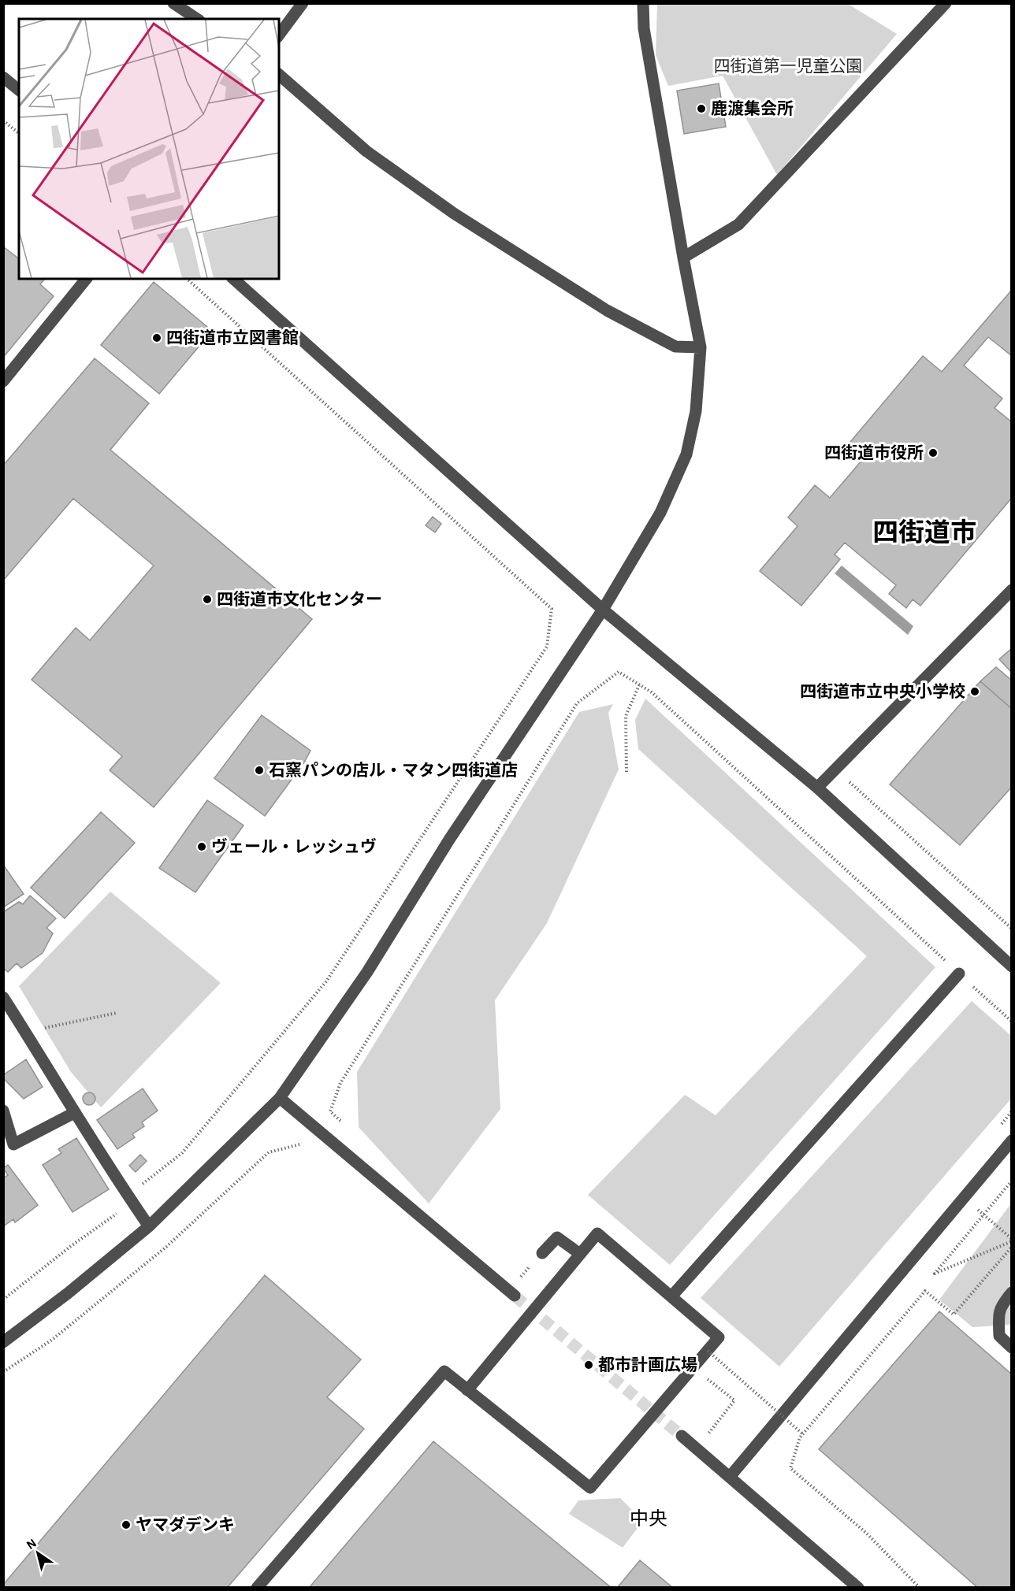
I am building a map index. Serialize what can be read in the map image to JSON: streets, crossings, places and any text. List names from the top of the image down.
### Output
{
  "districts": ["四街道市", "中央"],
  "parks": ["四街道第一児童公園"],
  "places": [
    "鹿渡集会所",
    "四街道市立図書館",
    "四街道市役所",
    "四街道市文化センター",
    "四街道市立中央小学校",
    "石窯パンの店ル・マタン四街道店",
    "ヴェール・レッシュヴ",
    "都市計画広場",
    "ヤマダデンキ"
  ],
  "north": "top left"
}
